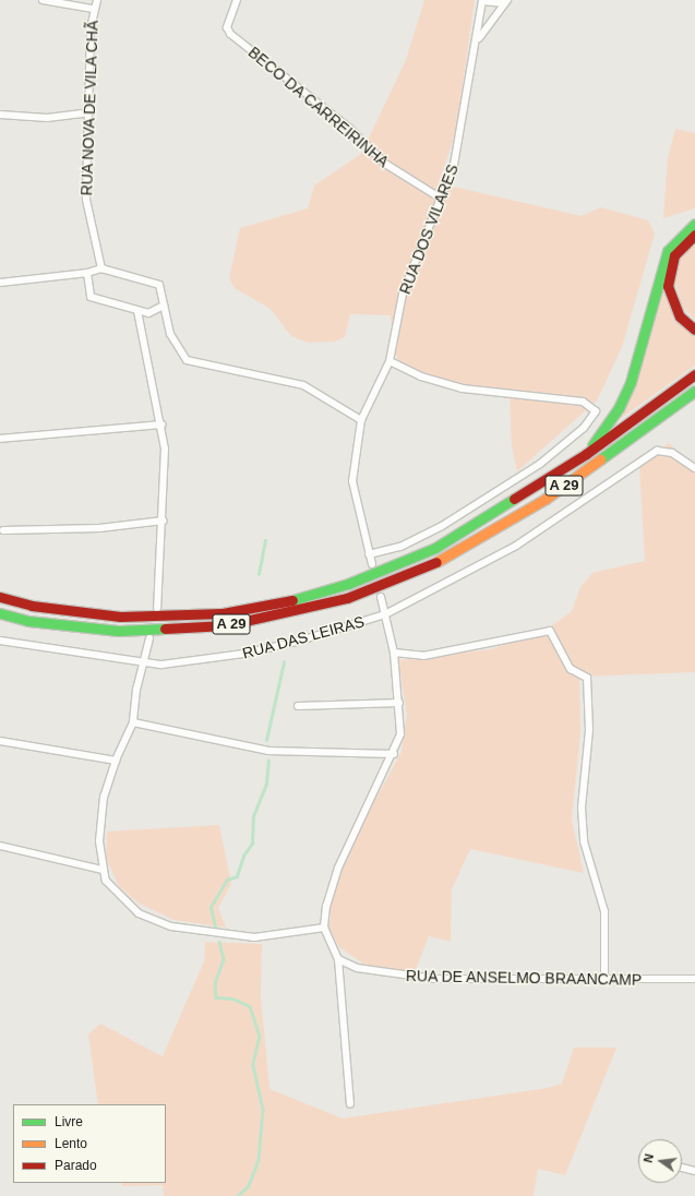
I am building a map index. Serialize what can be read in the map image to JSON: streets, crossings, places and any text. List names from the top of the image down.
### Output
{
  "streets": {
    "highway": ["A 29"],
    "street": [
      "BECO DA CARREIRINHA",
      "RUA NOVA DE VILA CHÃ",
      "RUA DOS VILARES",
      "RUA DAS LEIRAS",
      "RUA DE ANSELMO BRAANCAMP"
    ]
  },
  "crossings": [
    ["BECO DA CARREIRINHA", "RUA DOS VILARES"]
  ],
  "legend": ["Livre", "Lento", "Parado"],
  "north": "left"
}
